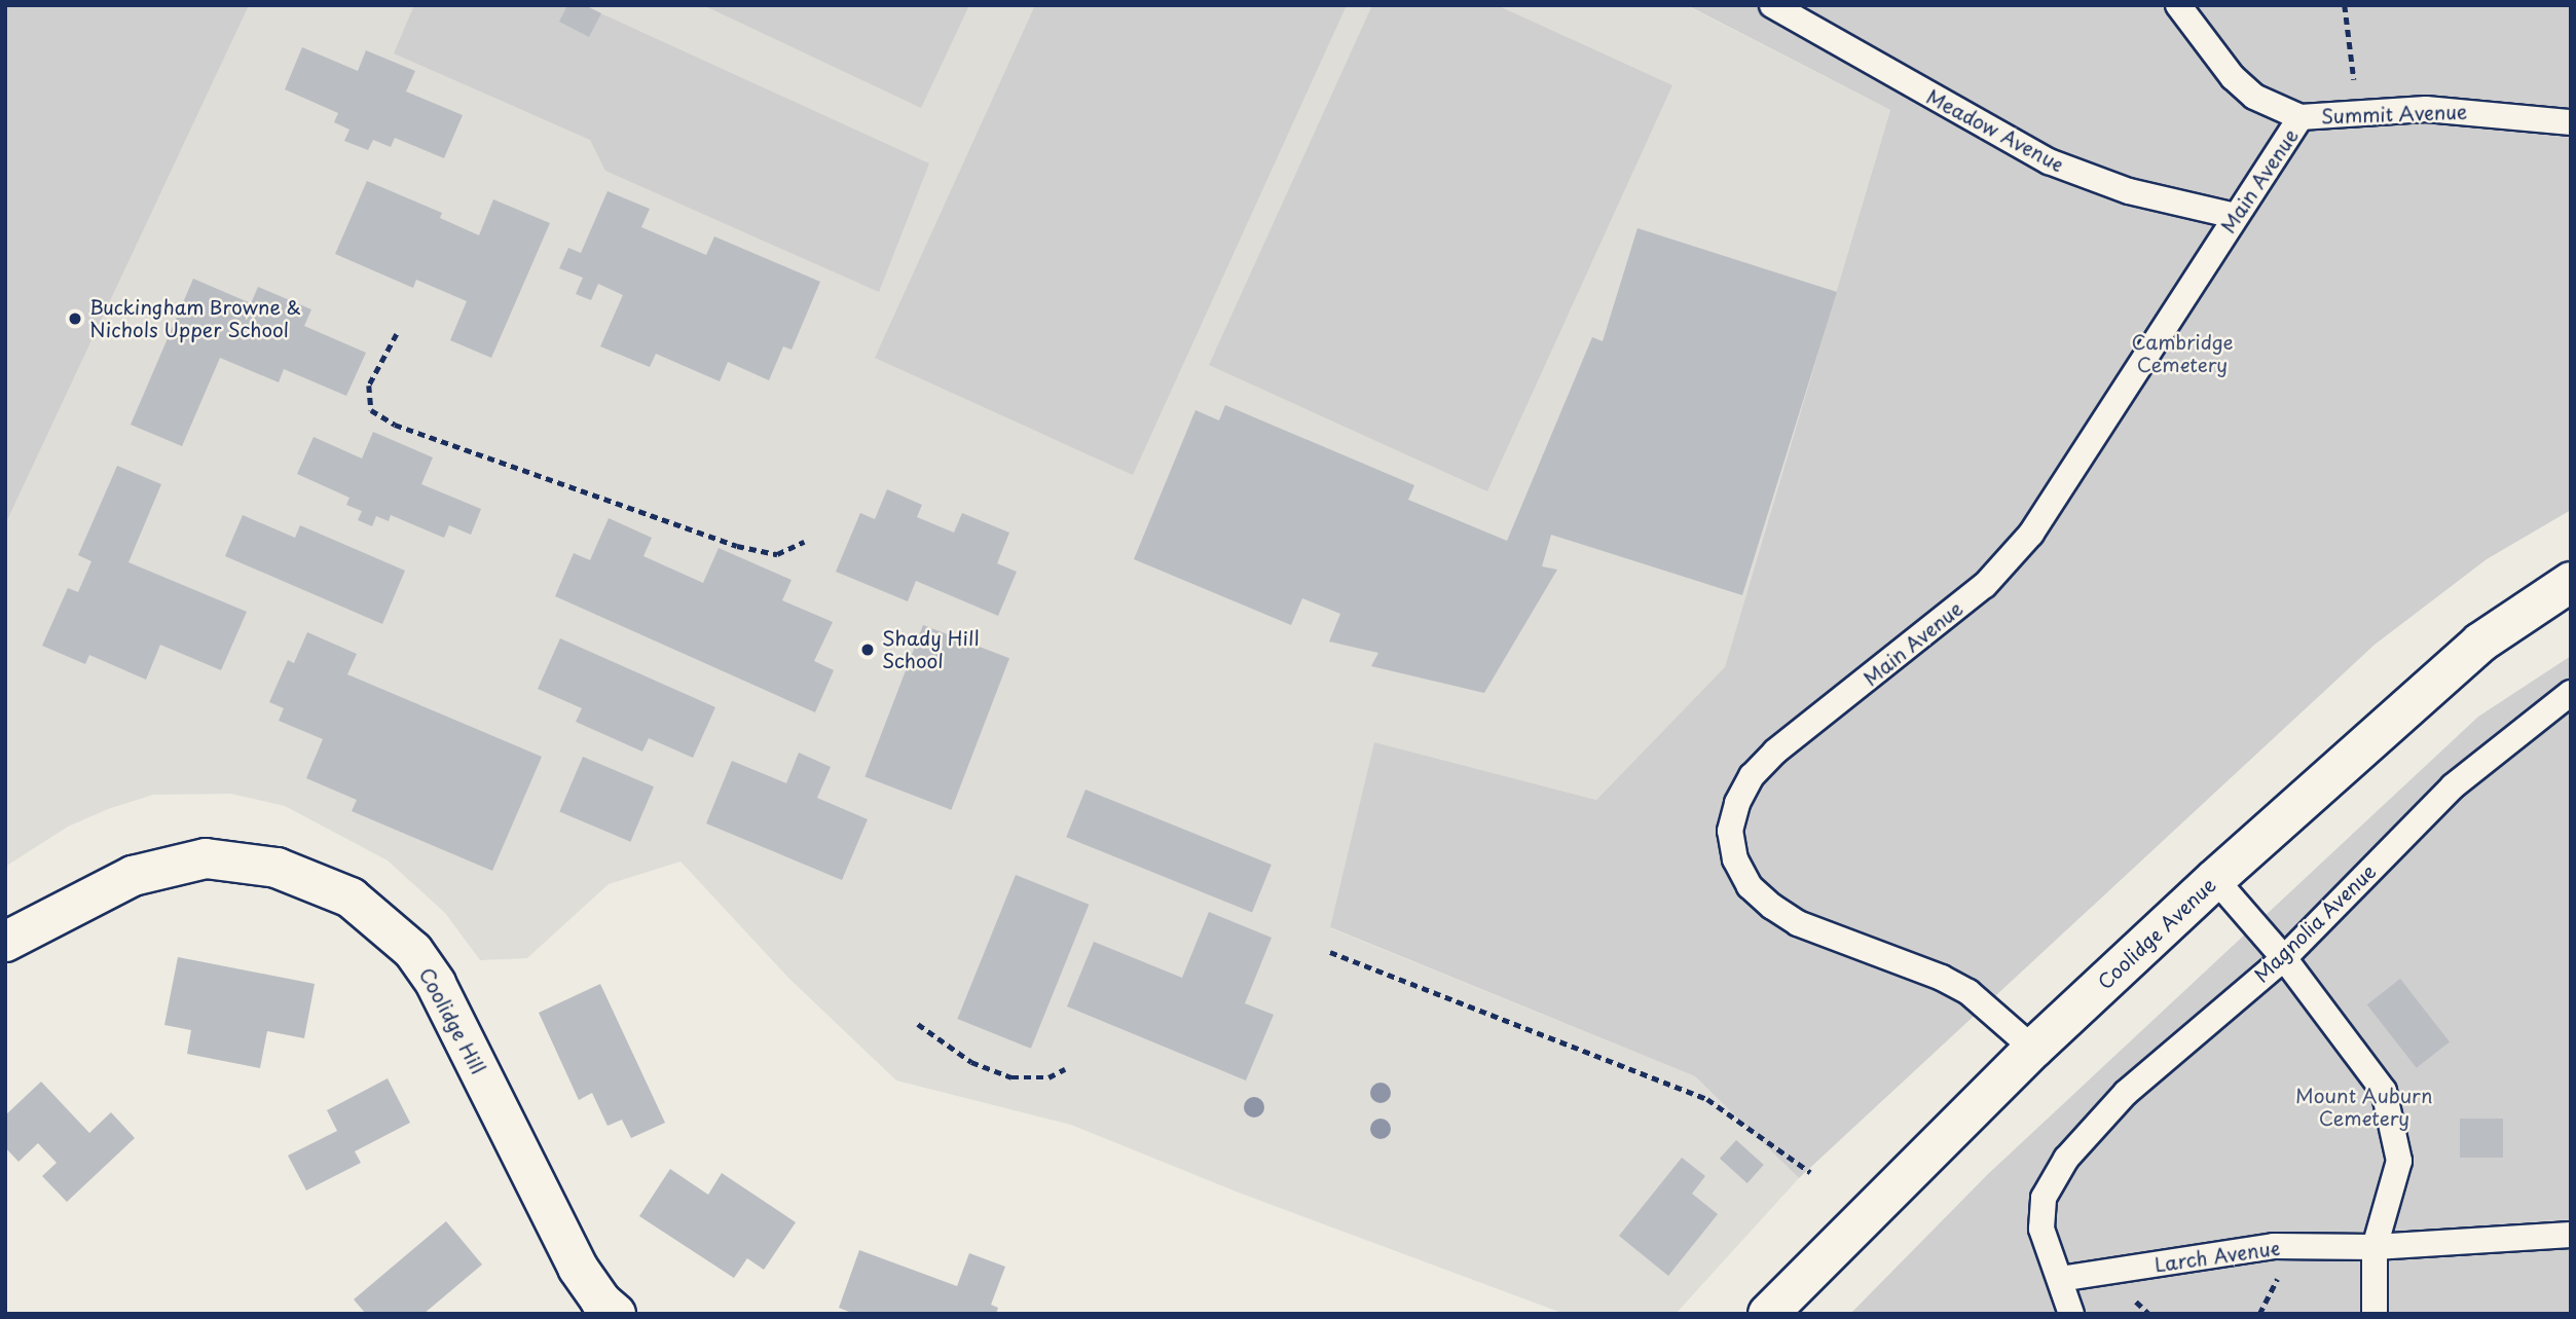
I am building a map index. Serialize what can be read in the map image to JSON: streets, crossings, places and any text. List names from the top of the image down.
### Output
{
  "streets": {
    "street": ["Coolidge Avenue", "Coolidge Hill"],
    "lane": [
      "Summit Avenue",
      "Meadow Avenue",
      "Main Avenue",
      "Magnolia Avenue",
      "Larch Avenue"
    ]
  },
  "crossings": [
    ["Summit Avenue", "Main Avenue"],
    ["Meadow Avenue", "Main Avenue"],
    ["Main Avenue", "Coolidge Avenue"],
    ["Magnolia Avenue", "Larch Avenue"]
  ],
  "parks": ["Cambridge Cemetery", "Mount Auburn Cemetery"],
  "places": ["Buckingham Browne & Nichols Upper School", "Shady Hill School"]
}
